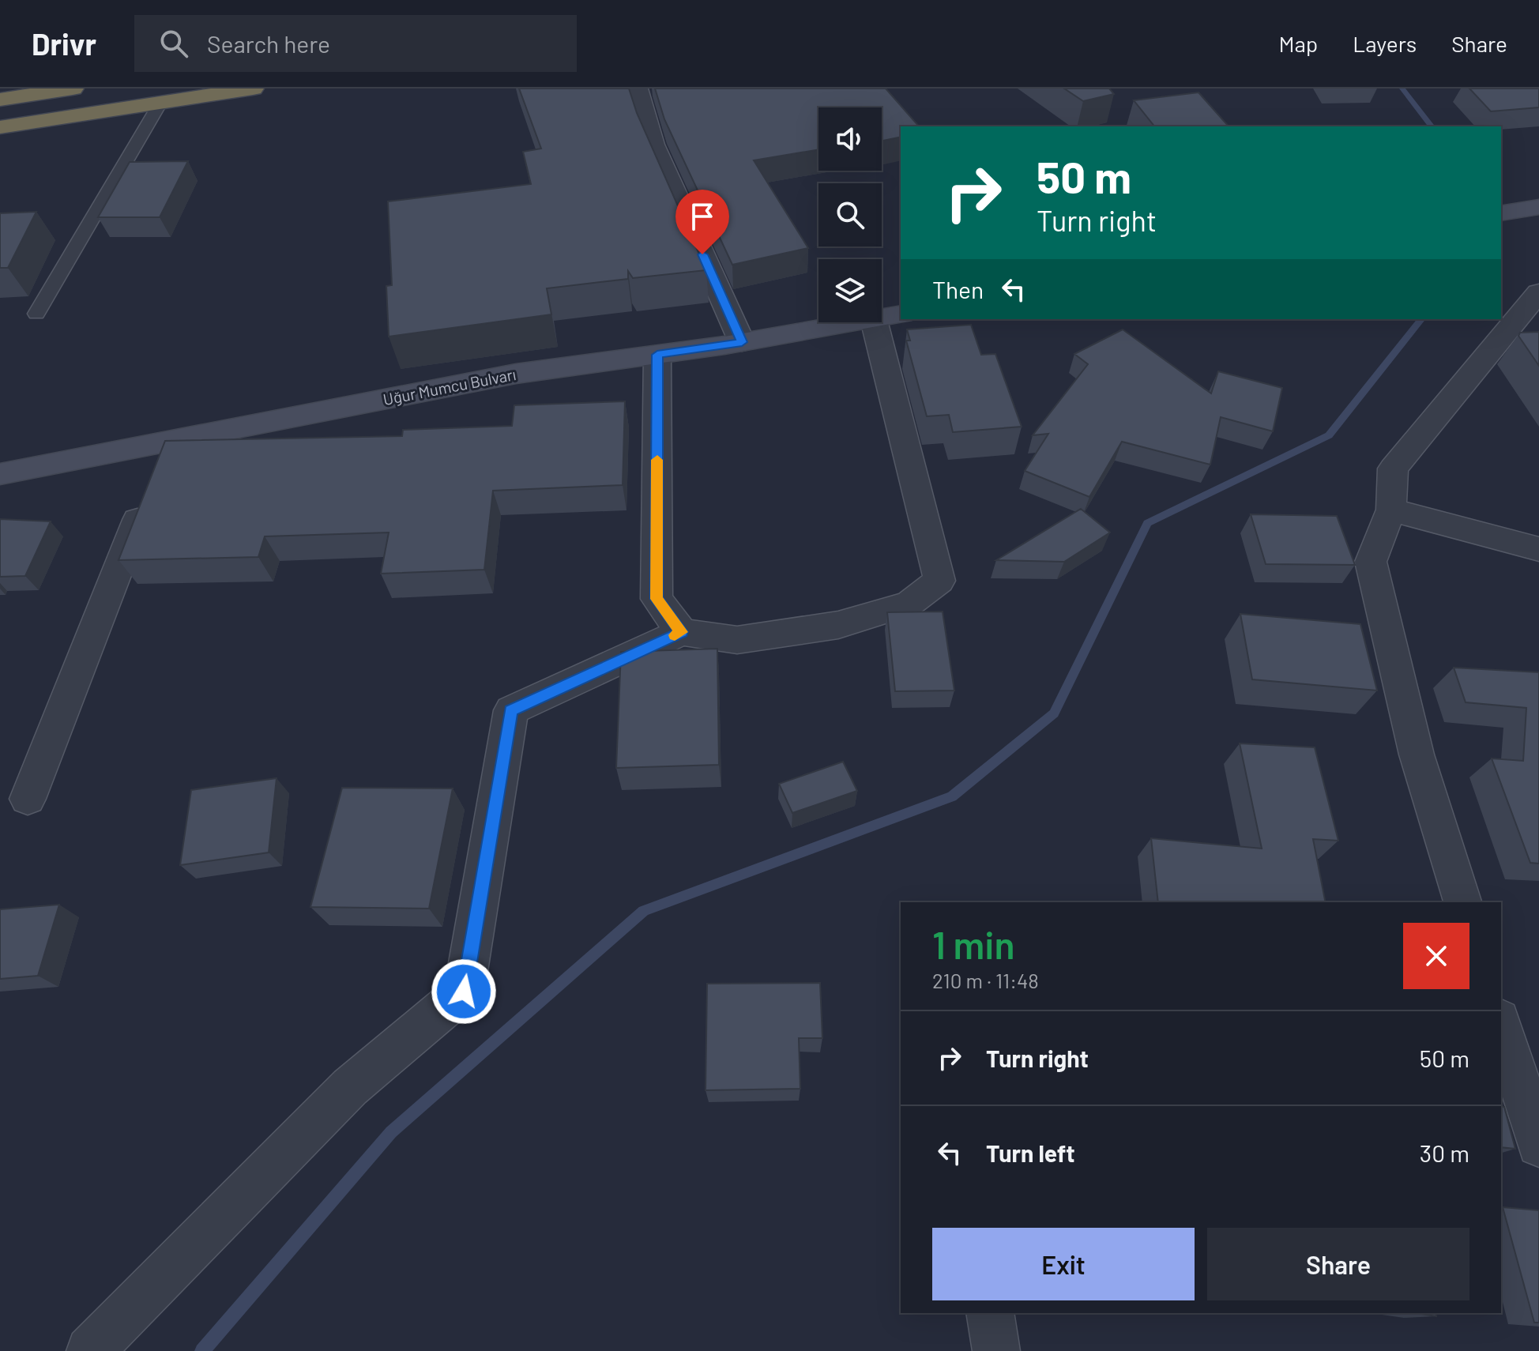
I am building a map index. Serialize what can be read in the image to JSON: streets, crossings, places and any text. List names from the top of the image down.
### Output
{
  "streets": {
    "street": ["Uğur Mumcu Bulvarı"]
  },
  "page": {
    "header": "Drivr",
    "search": "Search here",
    "nav": ["Map", "Layers", "Share"],
    "turn": ["50 m", "Turn right"],
    "then": "Then",
    "heading": ["1 min", "210 m · 11:48"],
    "list": [
      {
        "name": "Turn right",
        "value": "50 m"
      },
      {
        "name": "Turn left",
        "value": "30 m"
      }
    ],
    "buttons": ["Exit", "Share"]
  }
}
